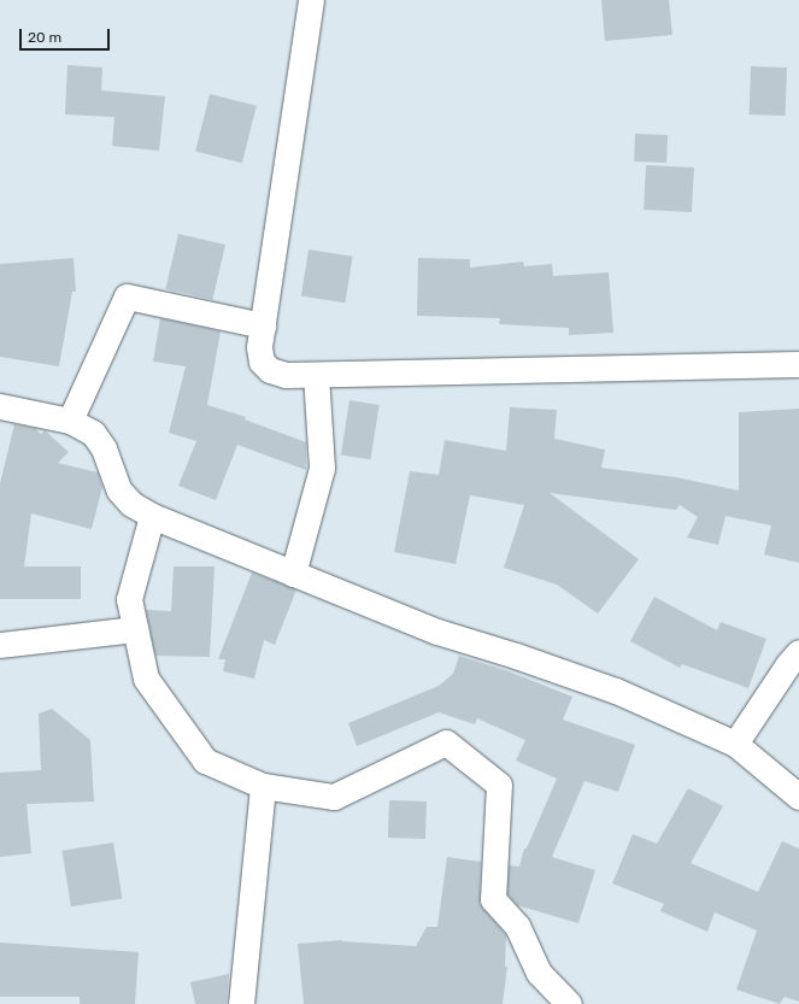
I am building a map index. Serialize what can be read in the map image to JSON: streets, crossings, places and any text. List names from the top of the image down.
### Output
{
  "scale_bar": "20 m"
}
